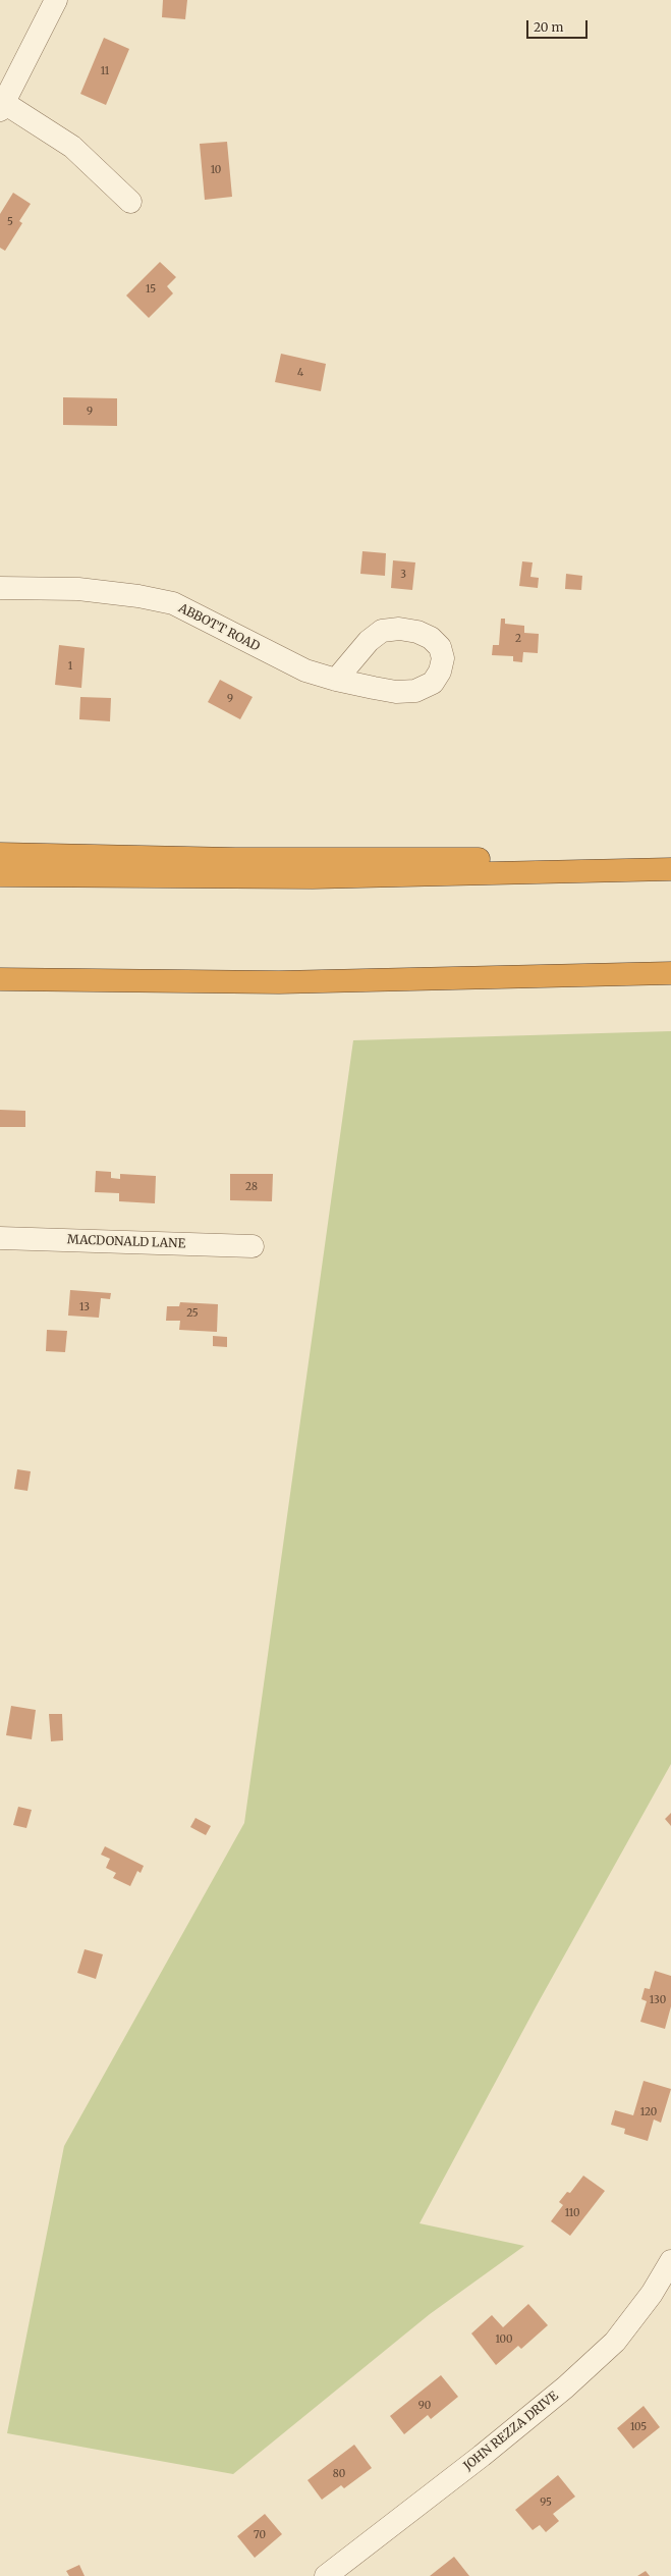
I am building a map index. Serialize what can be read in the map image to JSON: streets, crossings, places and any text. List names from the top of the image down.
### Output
{
  "streets": {
    "street": ["ABBOTT ROAD", "MACDONALD LANE", "JOHN REZZA DRIVE"]
  },
  "house_numbers": [
    "11",
    "10",
    "5",
    "15",
    "4",
    "9",
    "3",
    "2",
    "1",
    "9",
    "28",
    "13",
    "25",
    "130",
    "120",
    "110",
    "100",
    "90",
    "105",
    "80",
    "95",
    "70"
  ],
  "scale_bar": "20 m"
}
